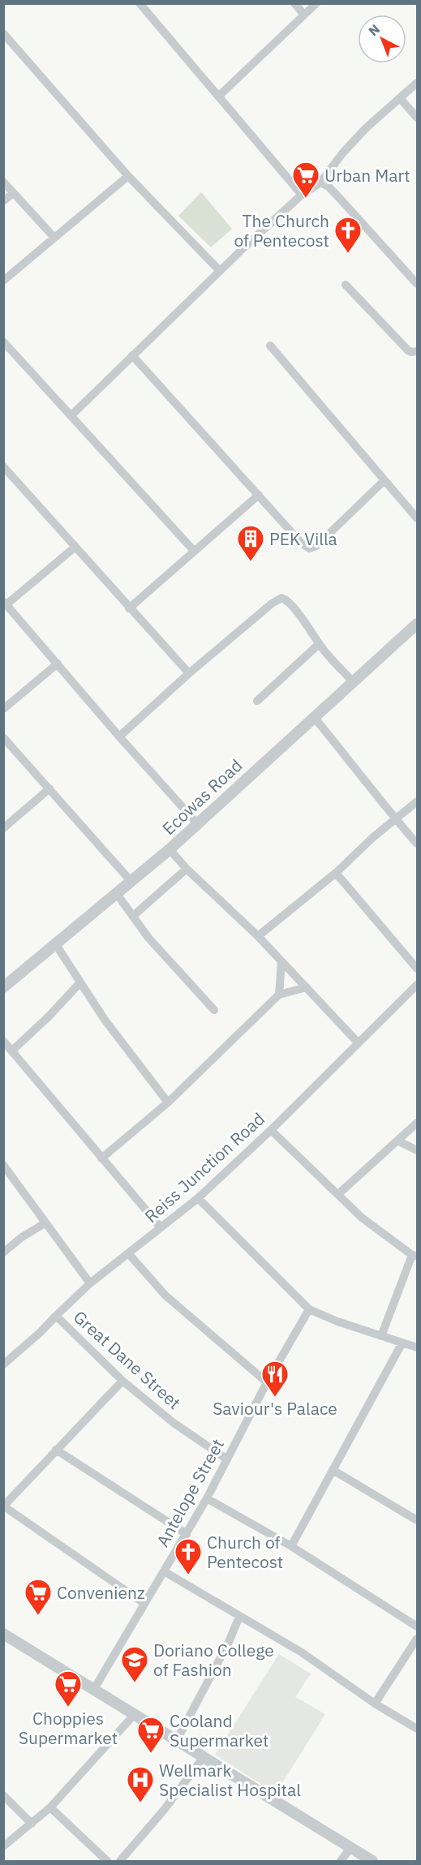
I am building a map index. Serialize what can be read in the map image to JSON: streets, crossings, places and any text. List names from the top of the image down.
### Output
{
  "streets": {
    "street": [
      "Ecowas Road",
      "Reiss Junction Road",
      "Great Dane Street",
      "Antelope Street"
    ]
  },
  "crossings": [
    ["Reiss Junction Road", "Great Dane Street"],
    ["Great Dane Street", "Antelope Street"]
  ],
  "places": {
    "supermarket": [
      "Urban Mart",
      "Convenienz",
      "Choppies Supermarket",
      "Cooland Supermarket"
    ],
    "church": ["The Church of Pentecost", "Church of Pentecost"],
    "building": ["PEK Villa"],
    "restaurant": ["Saviour's Palace"],
    "school or university": ["Doriano College of Fashion"],
    "hospital": ["Wellmark Specialist Hospital"]
  },
  "north": "top left"
}
